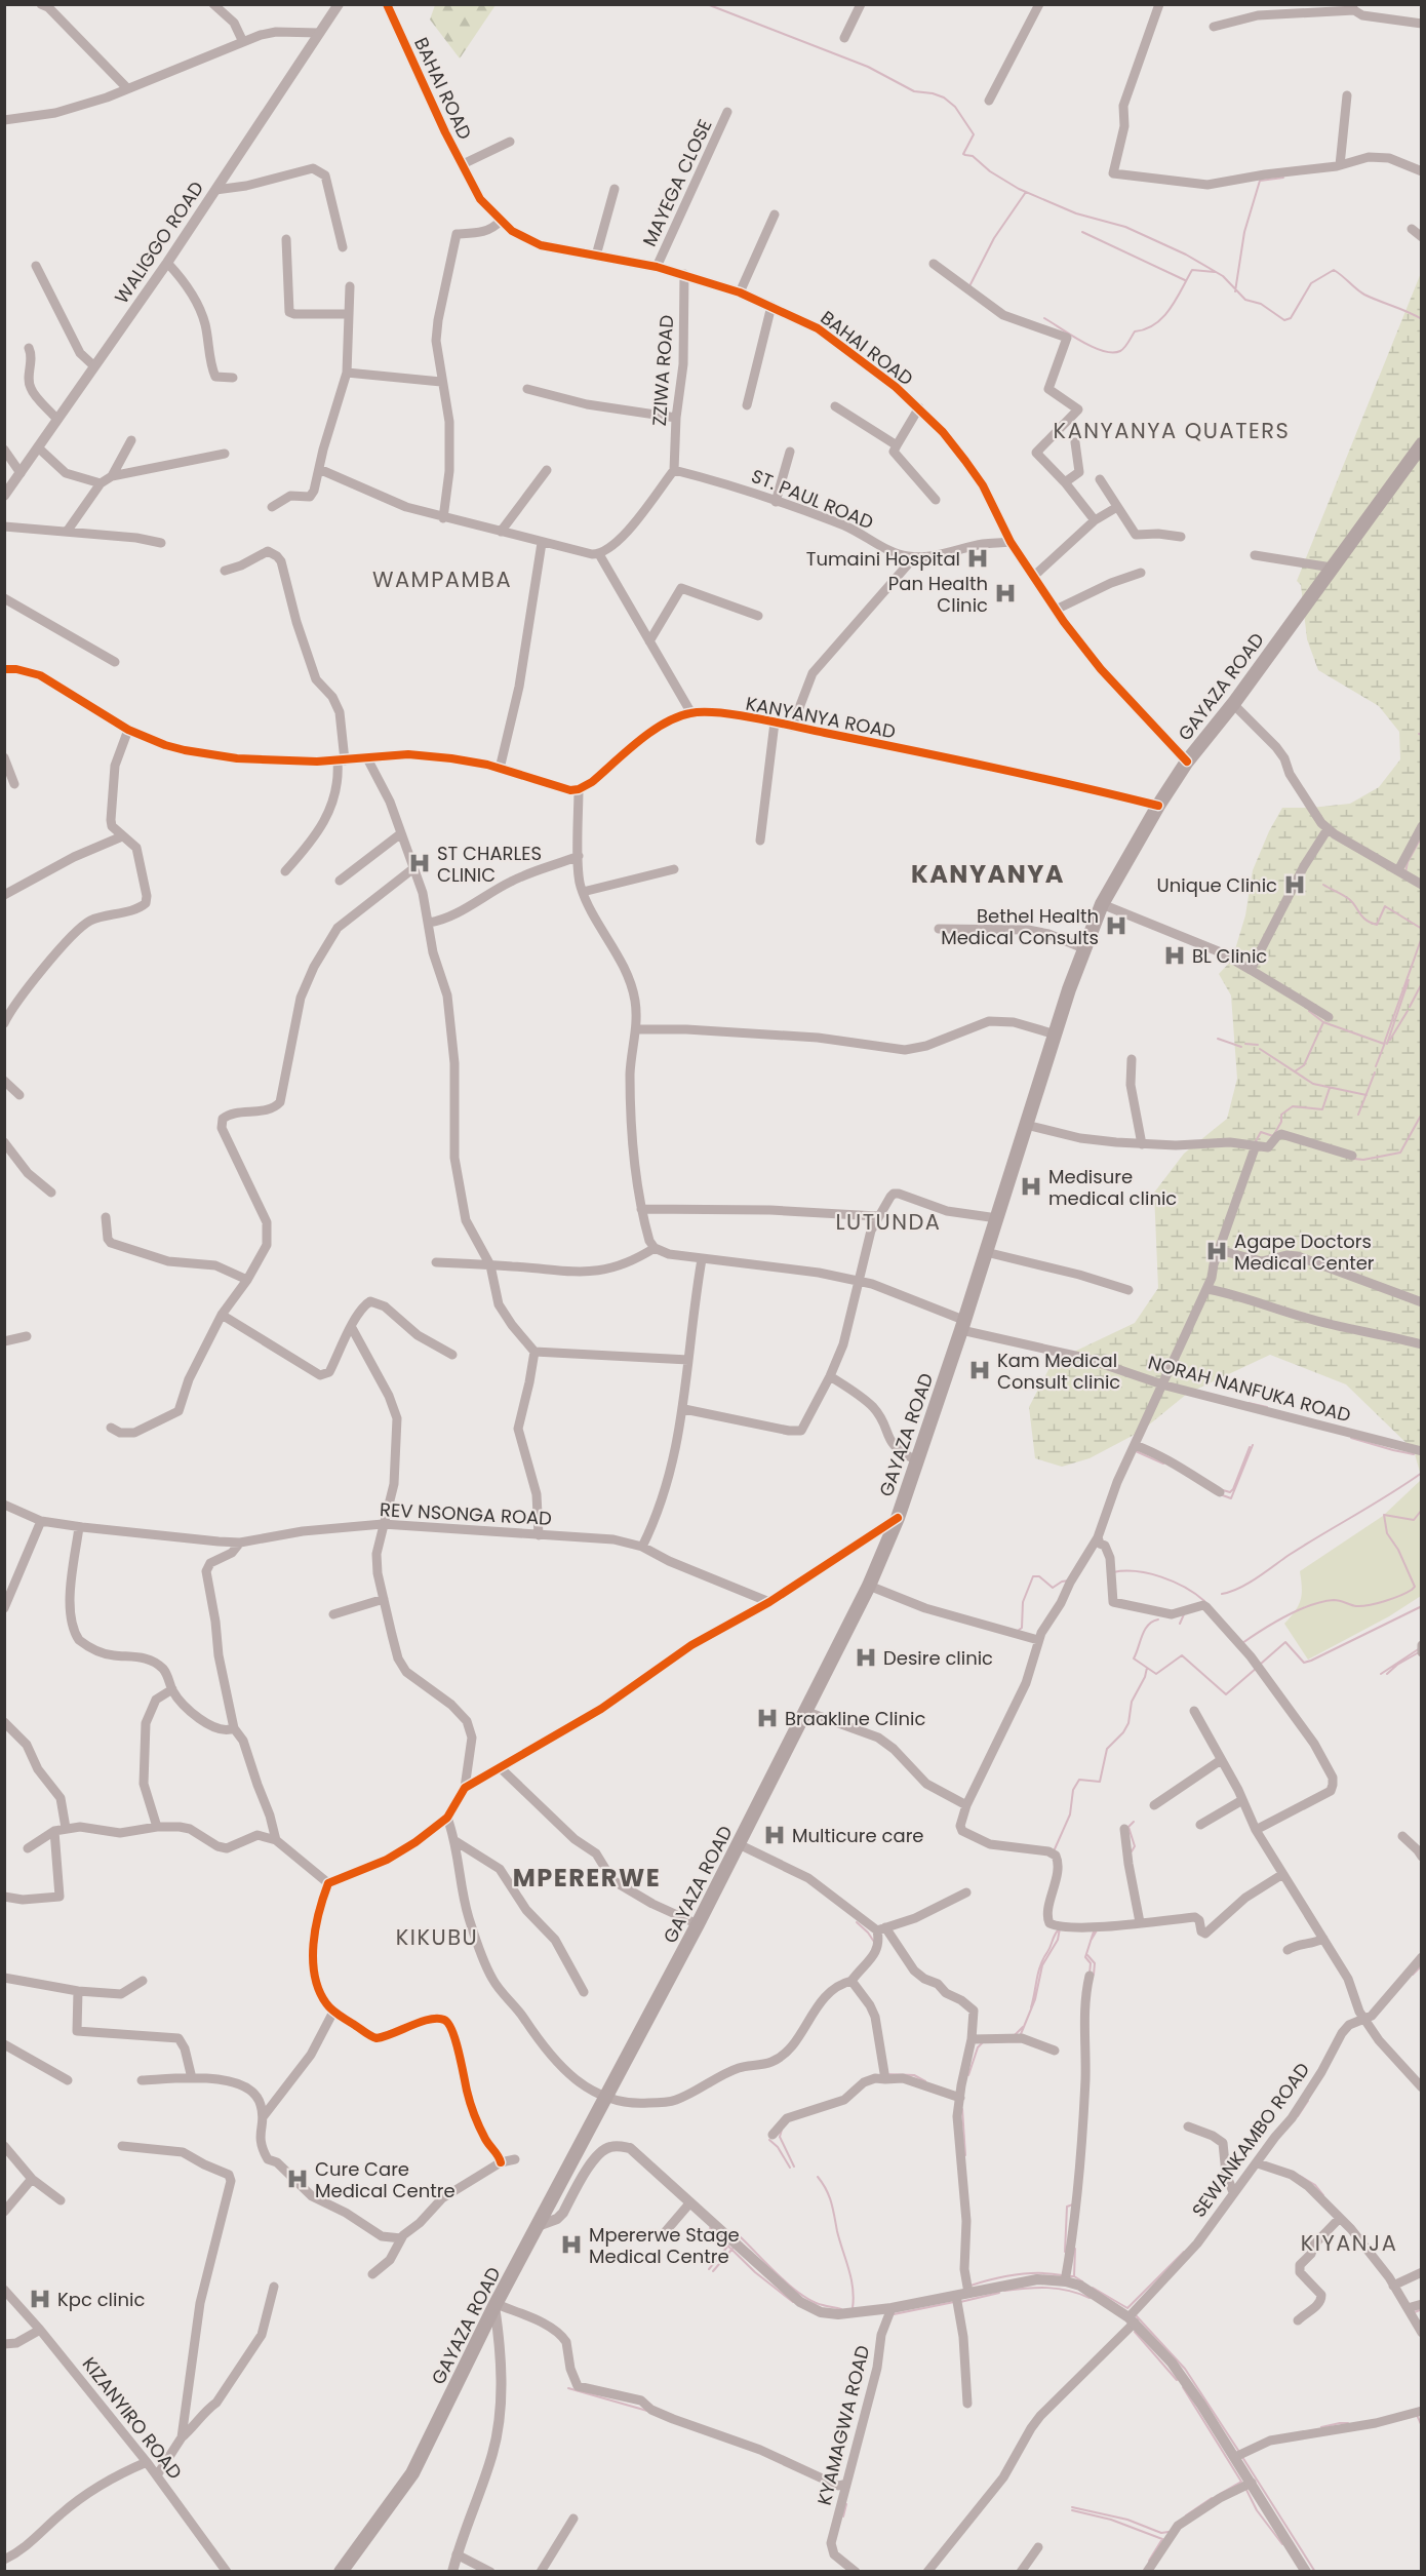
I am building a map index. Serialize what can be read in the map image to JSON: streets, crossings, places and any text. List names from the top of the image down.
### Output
{
  "streets": {
    "main road": ["GAYAZA ROAD"],
    "street": [
      "BAHAI ROAD",
      "MAYEGA CLOSE",
      "WALIGGO ROAD",
      "ZZIWA ROAD",
      "ST. PAUL ROAD",
      "KANYANYA ROAD",
      "NORAH NANFUKA ROAD",
      "REV NSONGA ROAD",
      "SEWANKAMBO ROAD",
      "KIZANYIRO ROAD",
      "KYAMAGWA ROAD"
    ]
  },
  "crossings": [
    ["BAHAI ROAD", "MAYEGA CLOSE"],
    ["BAHAI ROAD", "ZZIWA ROAD"],
    ["BAHAI ROAD", "GAYAZA ROAD"],
    ["ZZIWA ROAD", "ST. PAUL ROAD"],
    ["GAYAZA ROAD", "KANYANYA ROAD"],
    ["GAYAZA ROAD", "NORAH NANFUKA ROAD"]
  ],
  "districts": [
    "KANYANYA QUATERS",
    "WAMPAMBA",
    "KANYANYA",
    "LUTUNDA",
    "MPERERWE",
    "KIKUBU",
    "KIYANJA"
  ],
  "places": {
    "hospital": [
      "Tumaini Hospital",
      "Pan Health Clinic",
      "ST CHARLES CLINIC",
      "Unique Clinic",
      "Bethel Health Medical Consults",
      "BL Clinic",
      "Medisure medical clinic",
      "Agape Doctors Medical Center",
      "Kam Medical Consult clinic",
      "Desire clinic",
      "Braakline Clinic",
      "Multicure care",
      "Cure Care Medical Centre",
      "Mpererwe Stage Medical Centre",
      "Kpc clinic"
    ]
  }
}
